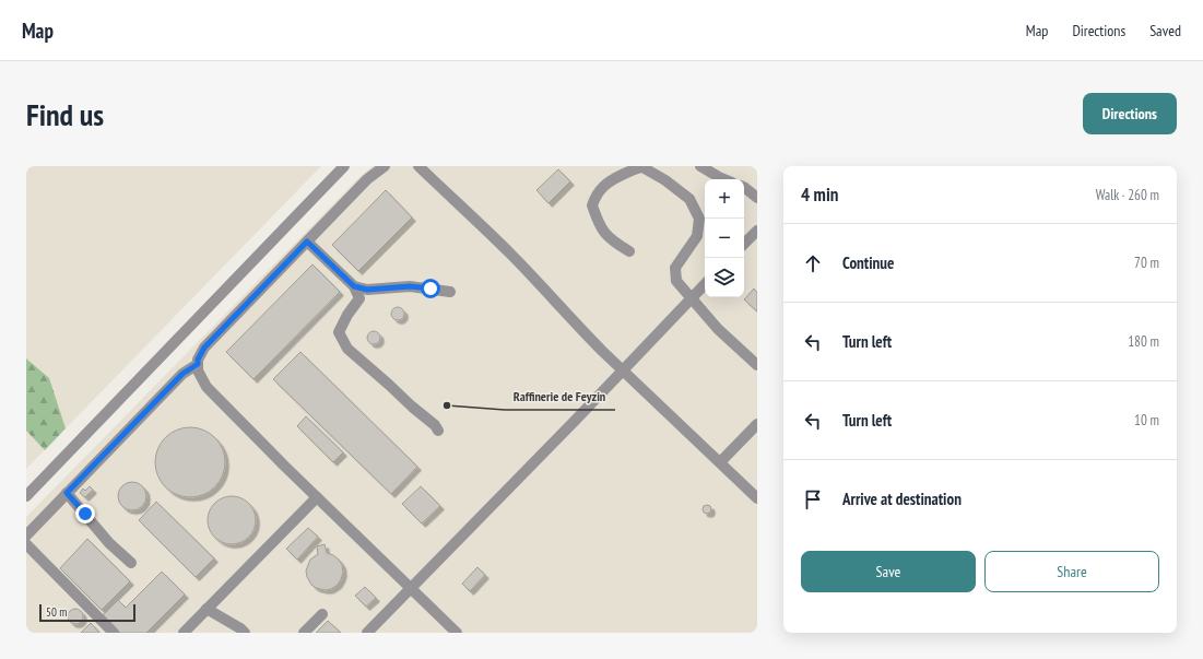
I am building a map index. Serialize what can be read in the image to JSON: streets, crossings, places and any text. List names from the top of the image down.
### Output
{
  "places": ["Raffinerie de Feyzin"],
  "scale_bar": "50 m",
  "page": {
    "header": "Map",
    "nav": ["Map", "Directions", "Saved"],
    "buttons": [
      "Directions",
      ["Save", "Share"]
    ],
    "title": "Find us",
    "heading": ["4 min", "Walk · 260 m"],
    "map_buttons": ["+", "−"],
    "list": [
      ["Continue", "70 m"],
      ["Turn left", "180 m"],
      ["Turn left", "10 m"],
      "Arrive at destination"
    ],
    "scale": "50 m"
  }
}
